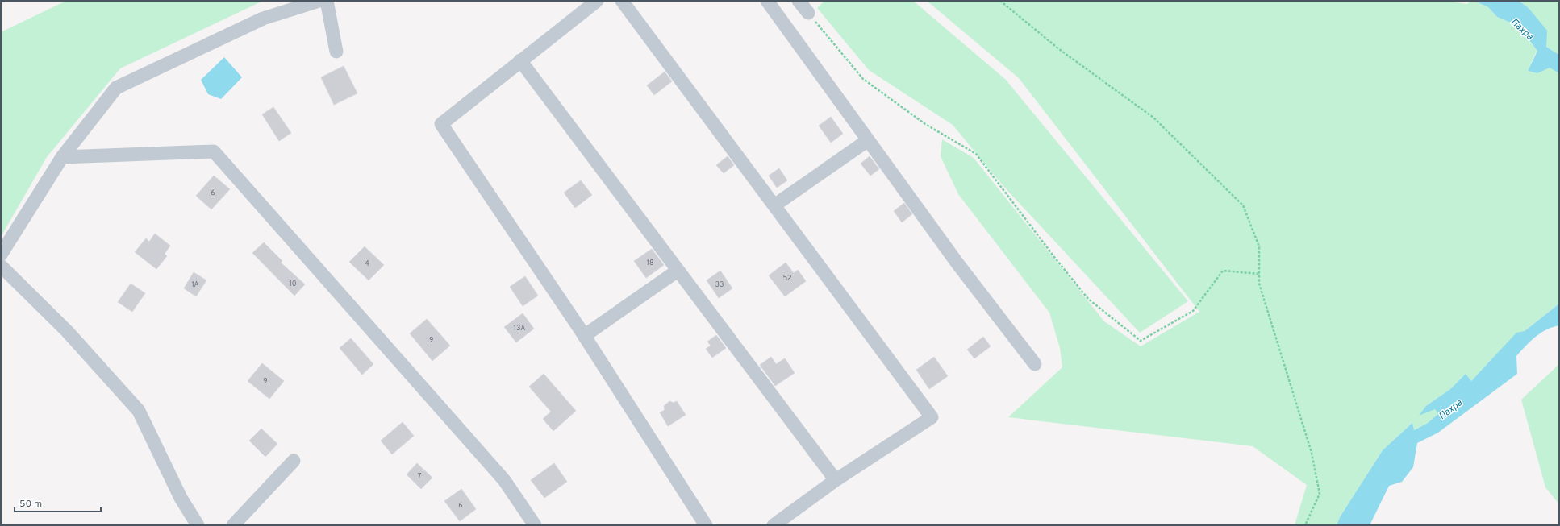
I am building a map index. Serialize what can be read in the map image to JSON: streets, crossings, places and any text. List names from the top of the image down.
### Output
{
  "water": ["Пахра"],
  "house_numbers": [
    "6",
    "18",
    "4",
    "52",
    "10",
    "1А",
    "33",
    "13А",
    "19",
    "9",
    "7",
    "6"
  ],
  "scale_bar": "50 m"
}
